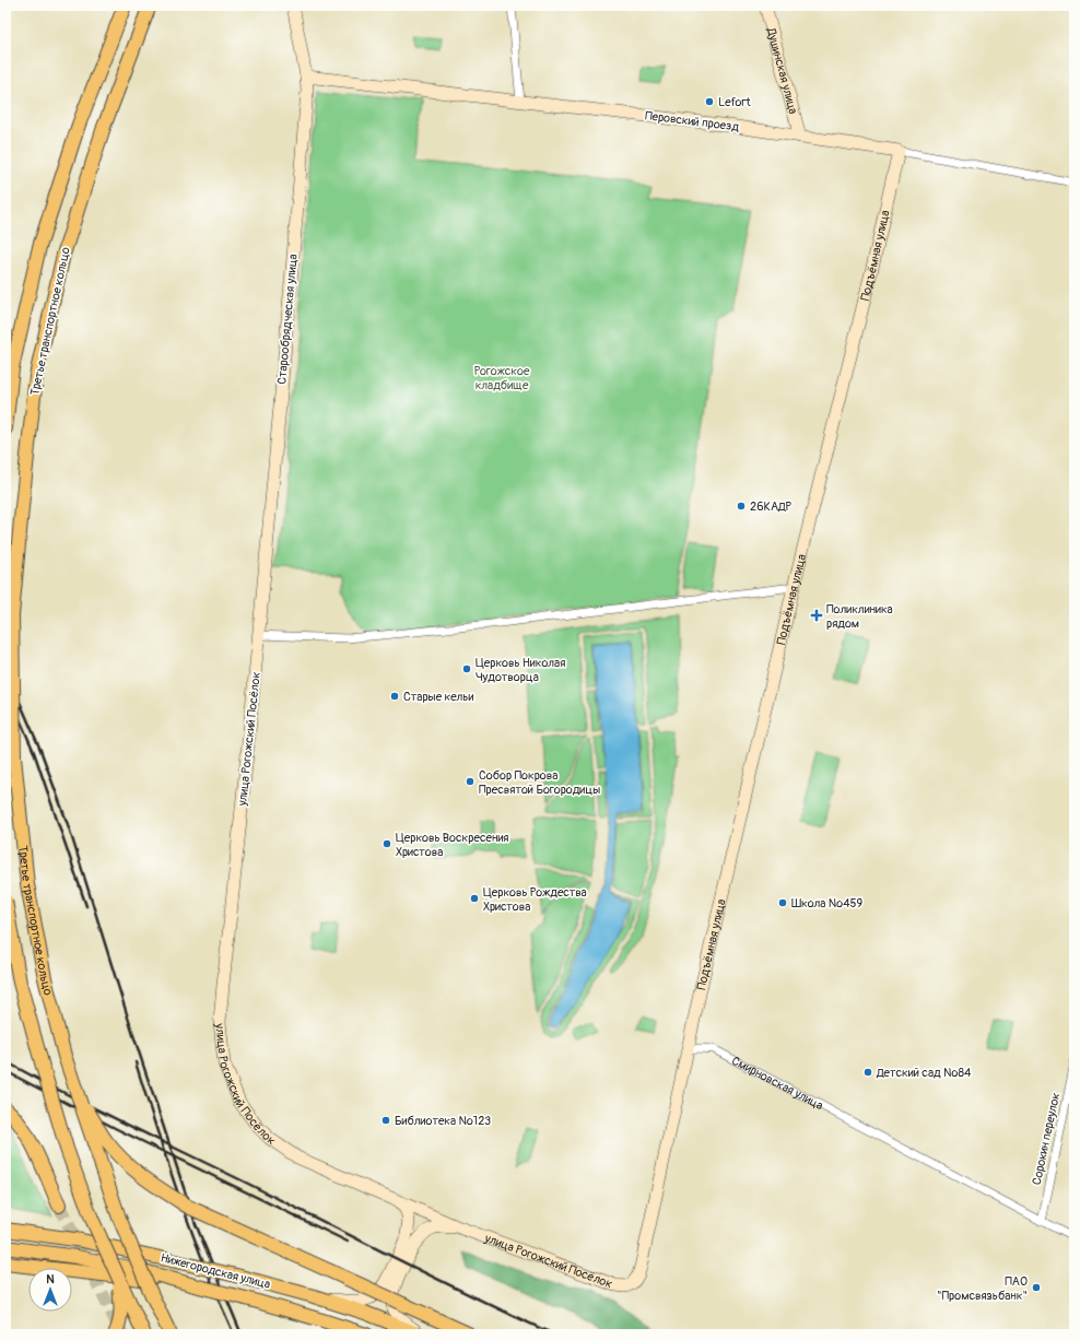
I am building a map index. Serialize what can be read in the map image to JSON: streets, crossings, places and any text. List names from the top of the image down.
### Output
{
  "streets": {
    "main road": ["Третье транспортное кольцо", "Нижегородская улица"],
    "street": [
      "Душинская улица",
      "Перовский проезд",
      "Подъёмная улица",
      "Старообрядческая улица",
      "улица Рогожский Посёлок",
      "Смирновская улица",
      "Сорокин переулок"
    ]
  },
  "crossings": [
    ["Душинская улица", "Перовский проезд"],
    ["Перовский проезд", "Подъёмная улица"],
    ["Перовский проезд", "Старообрядческая улица"],
    ["Подъёмная улица", "улица Рогожский Посёлок"],
    ["Подъёмная улица", "Смирновская улица"],
    ["Старообрядческая улица", "улица Рогожский Посёлок"],
    ["улица Рогожский Посёлок", "Смирновская улица"],
    ["Смирновская улица", "Сорокин переулок"]
  ],
  "parks": ["Рогожское кладбище"],
  "places": {
    "other": [
      "Lefort",
      "26КАДР",
      "Церковь Николая Чудотворца",
      "Старые кельи",
      "Собор Покрова Пресвятой Богородицы",
      "Церковь Воскресения Христова",
      "Церковь Рождества Христова",
      "Школа №459",
      "Детский сад №84",
      "Библиотека №123",
      "ПАО \"Промсвязьбанк\""
    ],
    "health": ["Поликлиника рядом"]
  },
  "north": "top"
}
